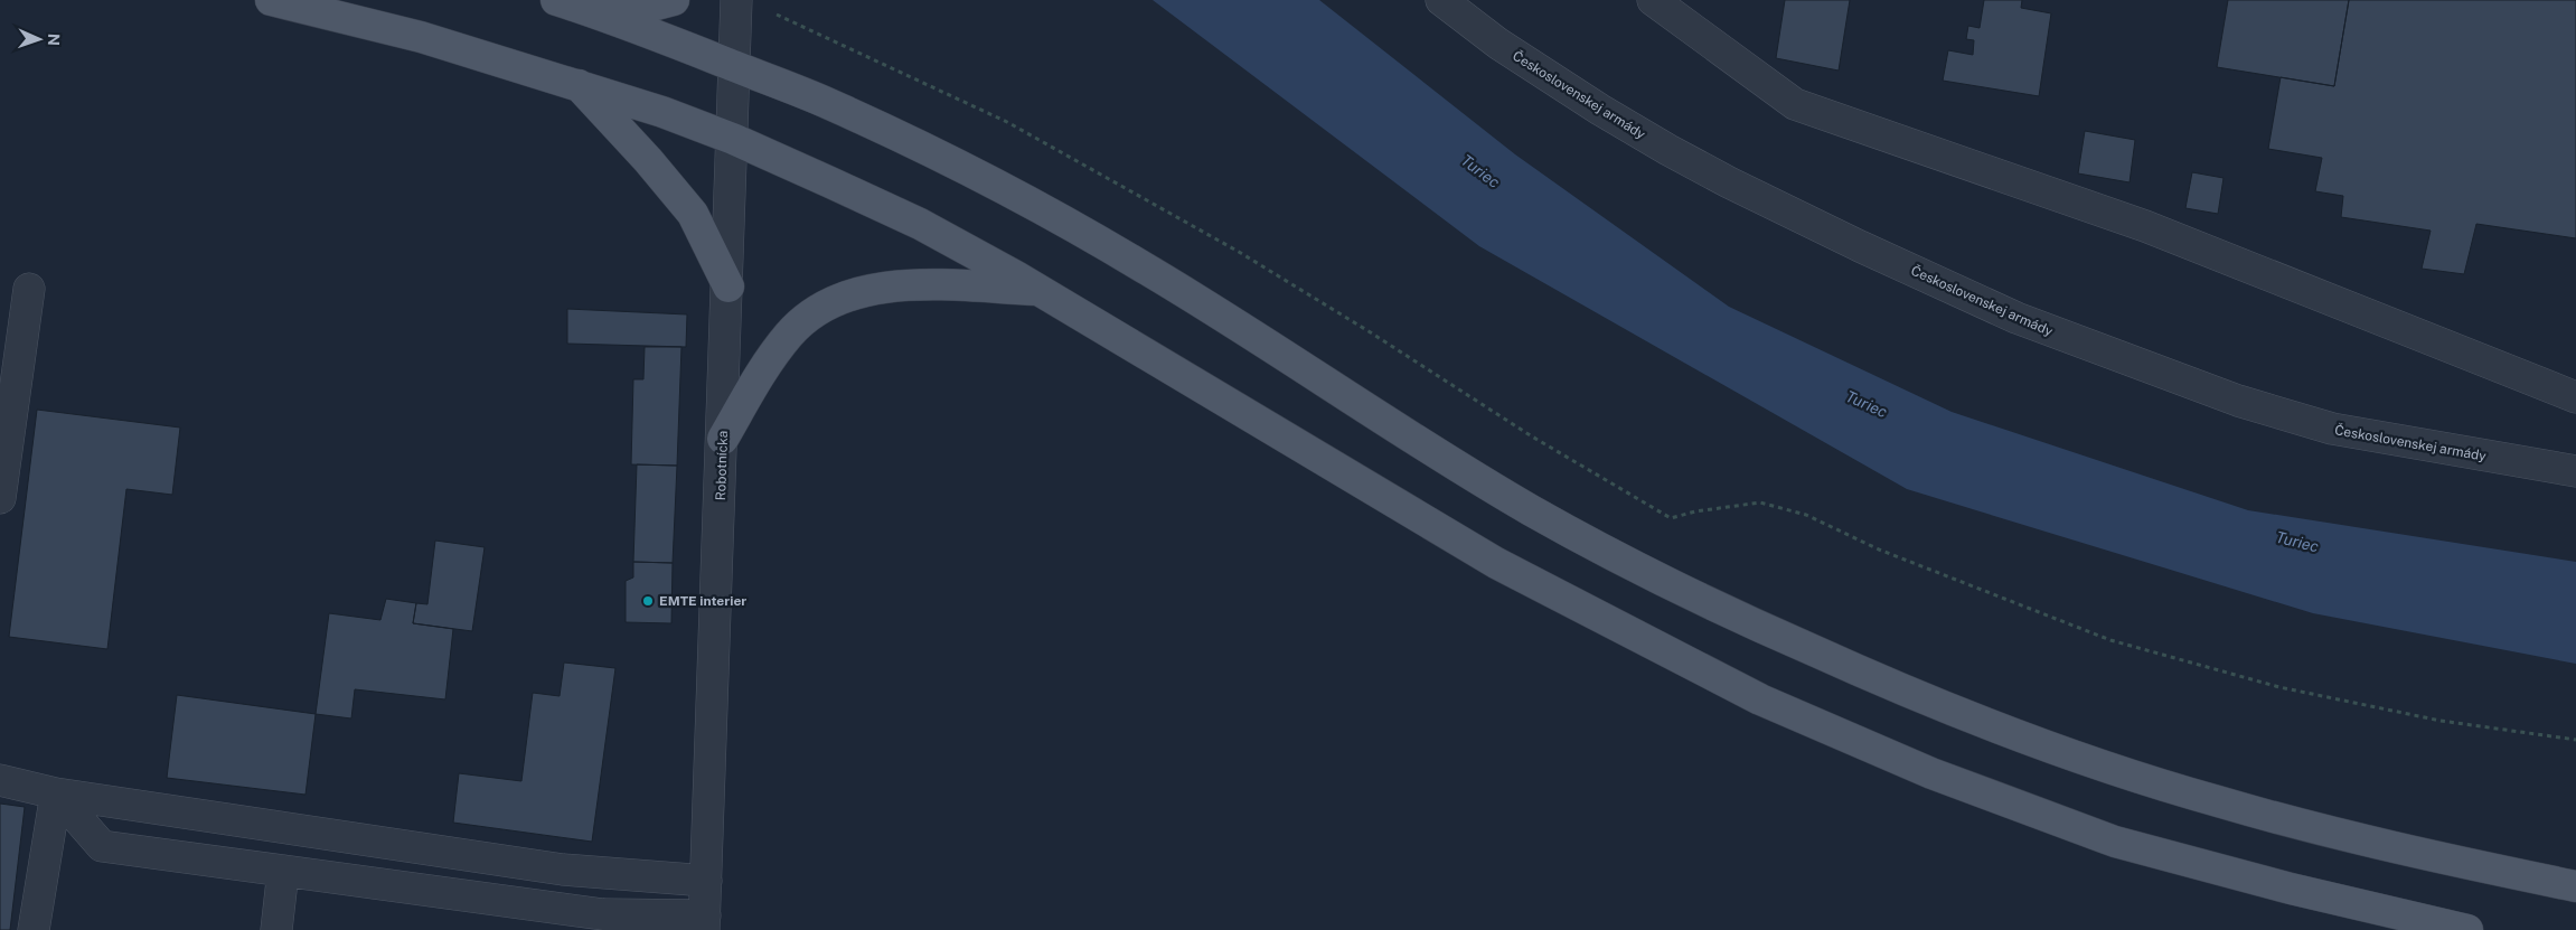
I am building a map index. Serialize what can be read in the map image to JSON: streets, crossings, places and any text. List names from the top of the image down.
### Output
{
  "streets": {
    "street": ["Československej armády", "Robotnícka"]
  },
  "water": ["Turiec"],
  "places": ["EMTE interier"],
  "north": "right"
}
